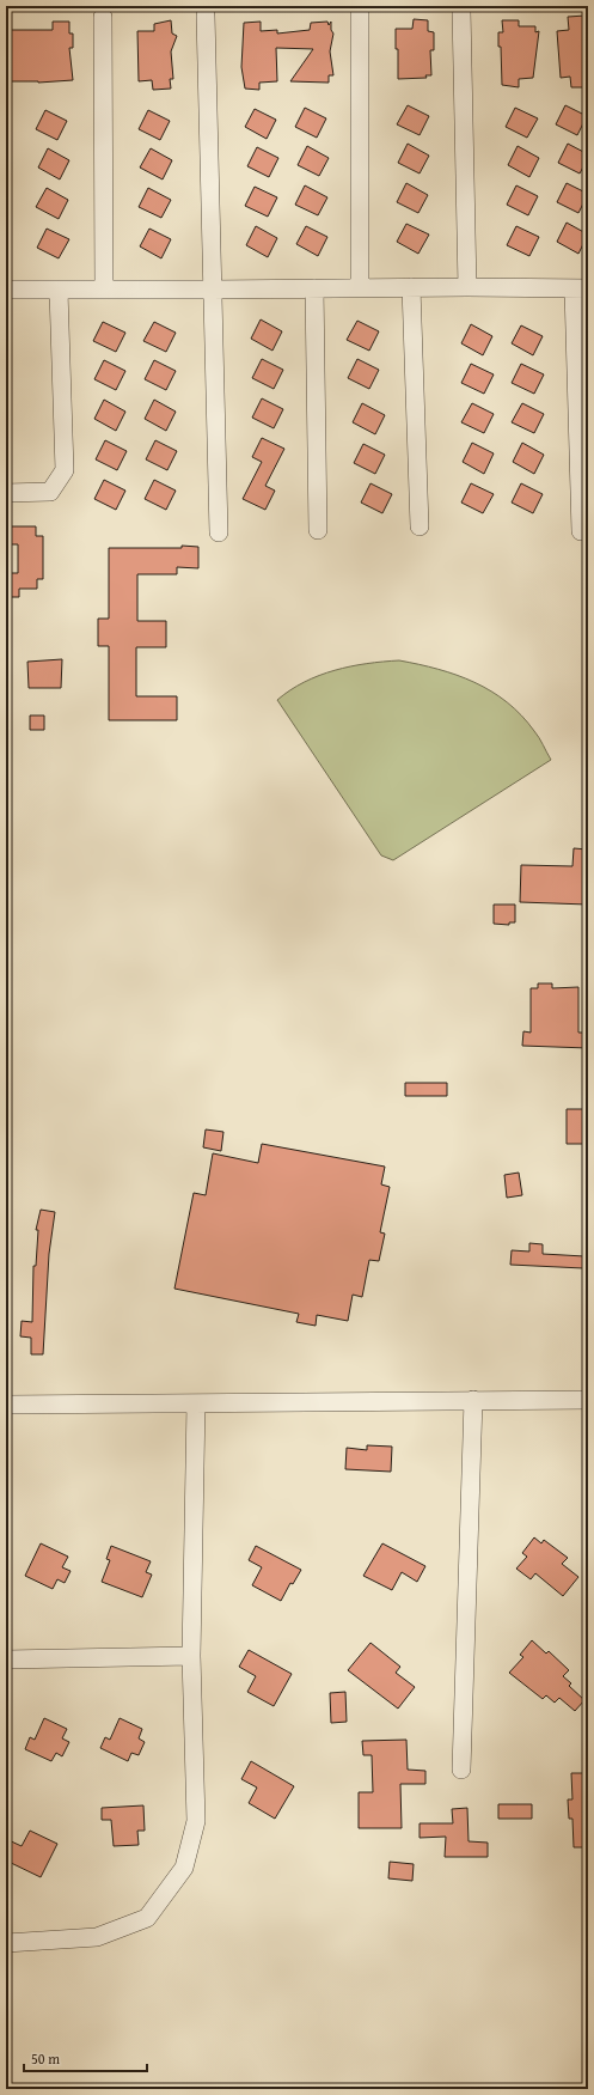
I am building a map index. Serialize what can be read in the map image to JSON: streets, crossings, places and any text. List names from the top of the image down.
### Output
{
  "scale_bar": "50 m"
}
